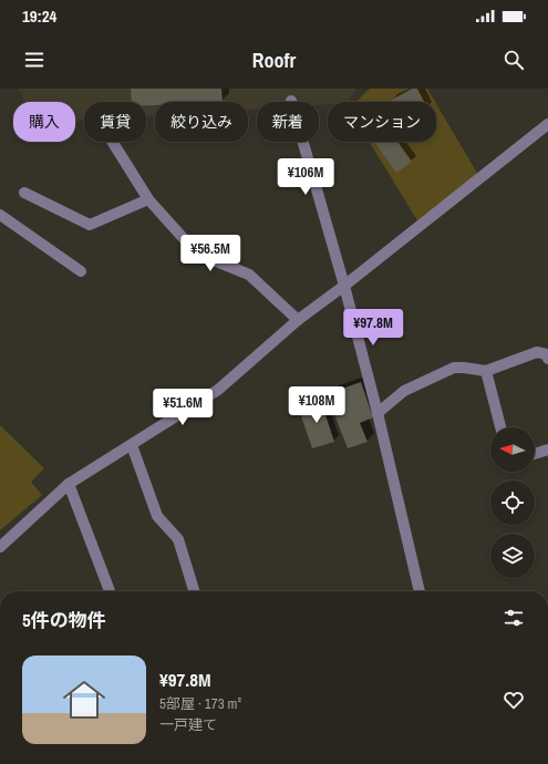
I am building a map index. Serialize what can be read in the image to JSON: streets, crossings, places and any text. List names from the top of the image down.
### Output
{
  "north": "left",
  "page": {
    "status": "19:24",
    "header": "Roofr",
    "chip": [
      "購入",
      "賃貸",
      "絞り込み",
      "新着",
      "マンション"
    ],
    "price": [
      "¥106M",
      "¥56.5M",
      "¥97.8M",
      "¥108M",
      "¥51.6M"
    ],
    "heading": "5件の物件",
    "list": [
      {
        "name": "¥97.8M",
        "note": "5部屋 · 173 m² · 一戸建て"
      }
    ]
  }
}
